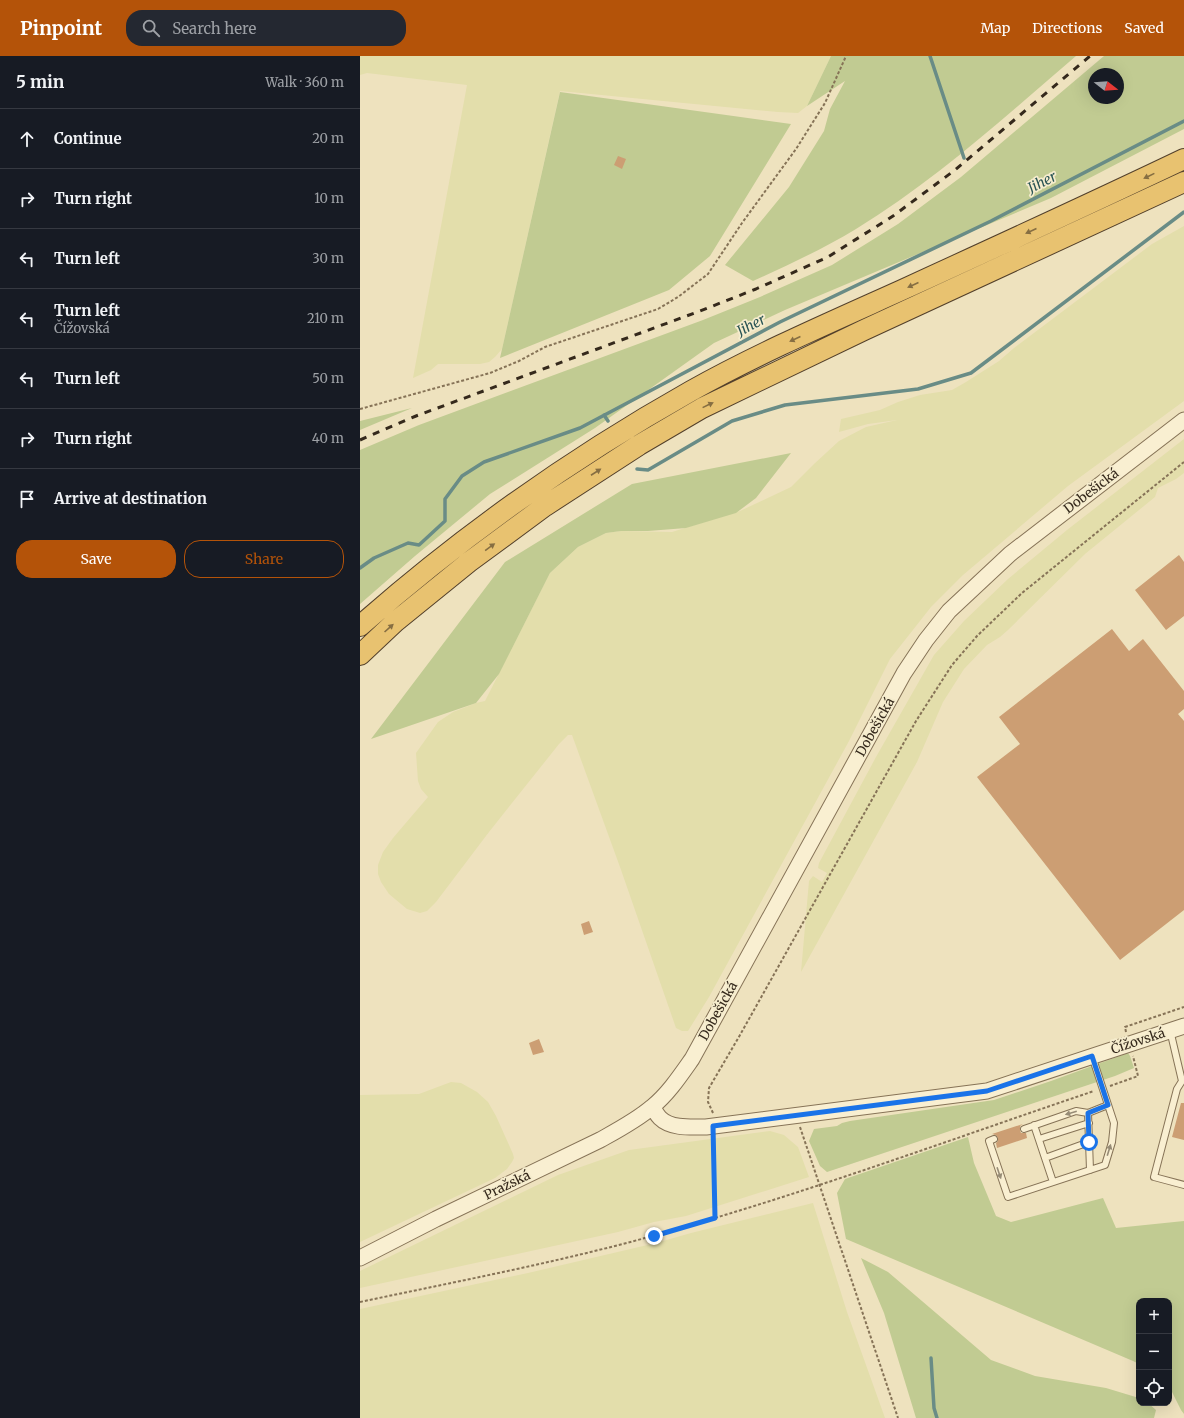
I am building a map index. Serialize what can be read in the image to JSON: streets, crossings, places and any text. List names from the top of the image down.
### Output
{
  "streets": {
    "street": ["Dobešická", "Čížovská", "Pražská"]
  },
  "crossings": [
    ["Dobešická", "Čížovská"],
    ["Dobešická", "Pražská"],
    ["Čížovská", "Pražská"]
  ],
  "water": ["Jiher"],
  "north": "right",
  "page": {
    "header": "Pinpoint",
    "search": "Search here",
    "nav": ["Map", "Directions", "Saved"],
    "heading": ["5 min", "Walk · 360 m"],
    "list": [
      ["Continue", "20 m"],
      ["Turn right", "10 m"],
      ["Turn left", "30 m"],
      ["Turn left", "Čížovská", "210 m"],
      ["Turn left", "50 m"],
      ["Turn right", "40 m"],
      "Arrive at destination"
    ],
    "buttons": ["Save", "Share"],
    "map_buttons": ["+", "−"]
  }
}
